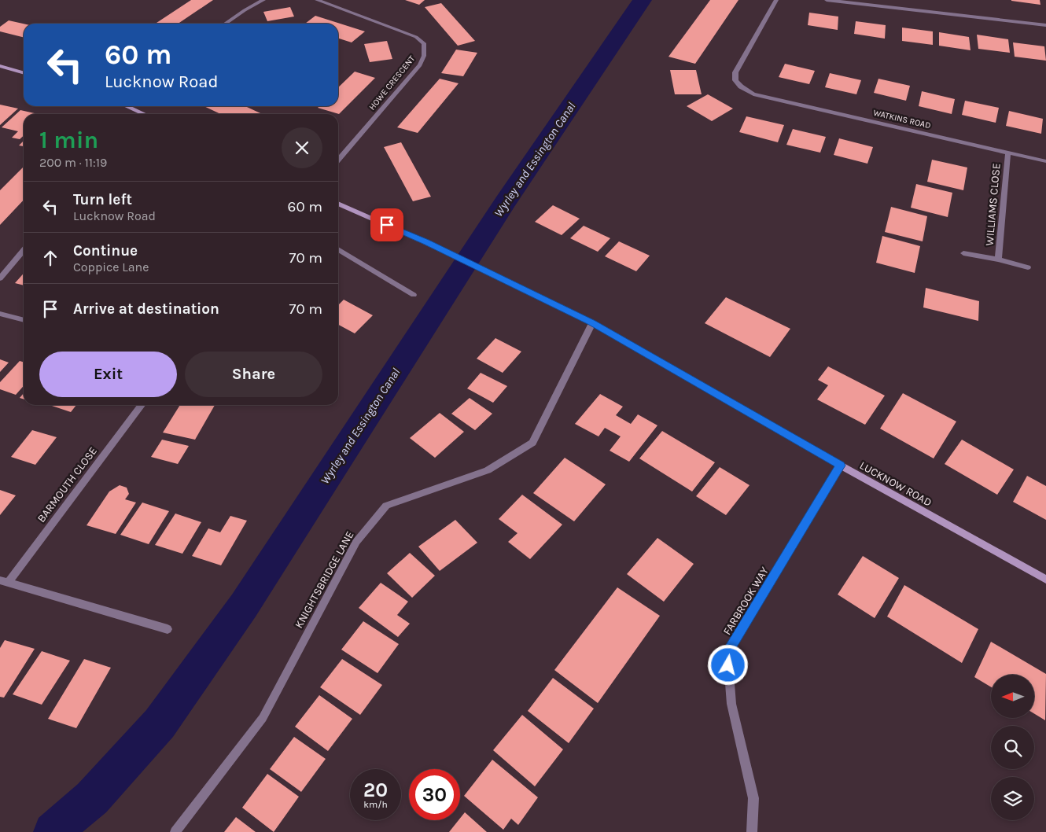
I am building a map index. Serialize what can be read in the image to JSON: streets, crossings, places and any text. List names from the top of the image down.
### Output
{
  "streets": {
    "street": [
      "HOWE CRESCENT",
      "WATKINS ROAD",
      "WILLIAMS CLOSE",
      "LUCKNOW ROAD",
      "BARMOUTH CLOSE",
      "KNIGHTSBRIDGE LANE",
      "FARBROOK WAY"
    ]
  },
  "crossings": [
    ["WATKINS ROAD", "WILLIAMS CLOSE"],
    ["LUCKNOW ROAD", "KNIGHTSBRIDGE LANE"],
    ["LUCKNOW ROAD", "FARBROOK WAY"]
  ],
  "water": ["Wyrley and Essington Canal"],
  "north": "left",
  "page": {
    "turn": ["60 m", "Lucknow Road"],
    "heading": ["1 min", "200 m · 11:19"],
    "list": [
      {
        "name": "Turn left",
        "note": "Lucknow Road",
        "value": "60 m"
      },
      {
        "name": "Continue",
        "note": "Coppice Lane",
        "value": "70 m"
      },
      {
        "name": "Arrive at destination",
        "value": "70 m"
      }
    ],
    "buttons": ["Exit", "Share"],
    "speed": "20 km/h",
    "limit": "30"
  }
}
